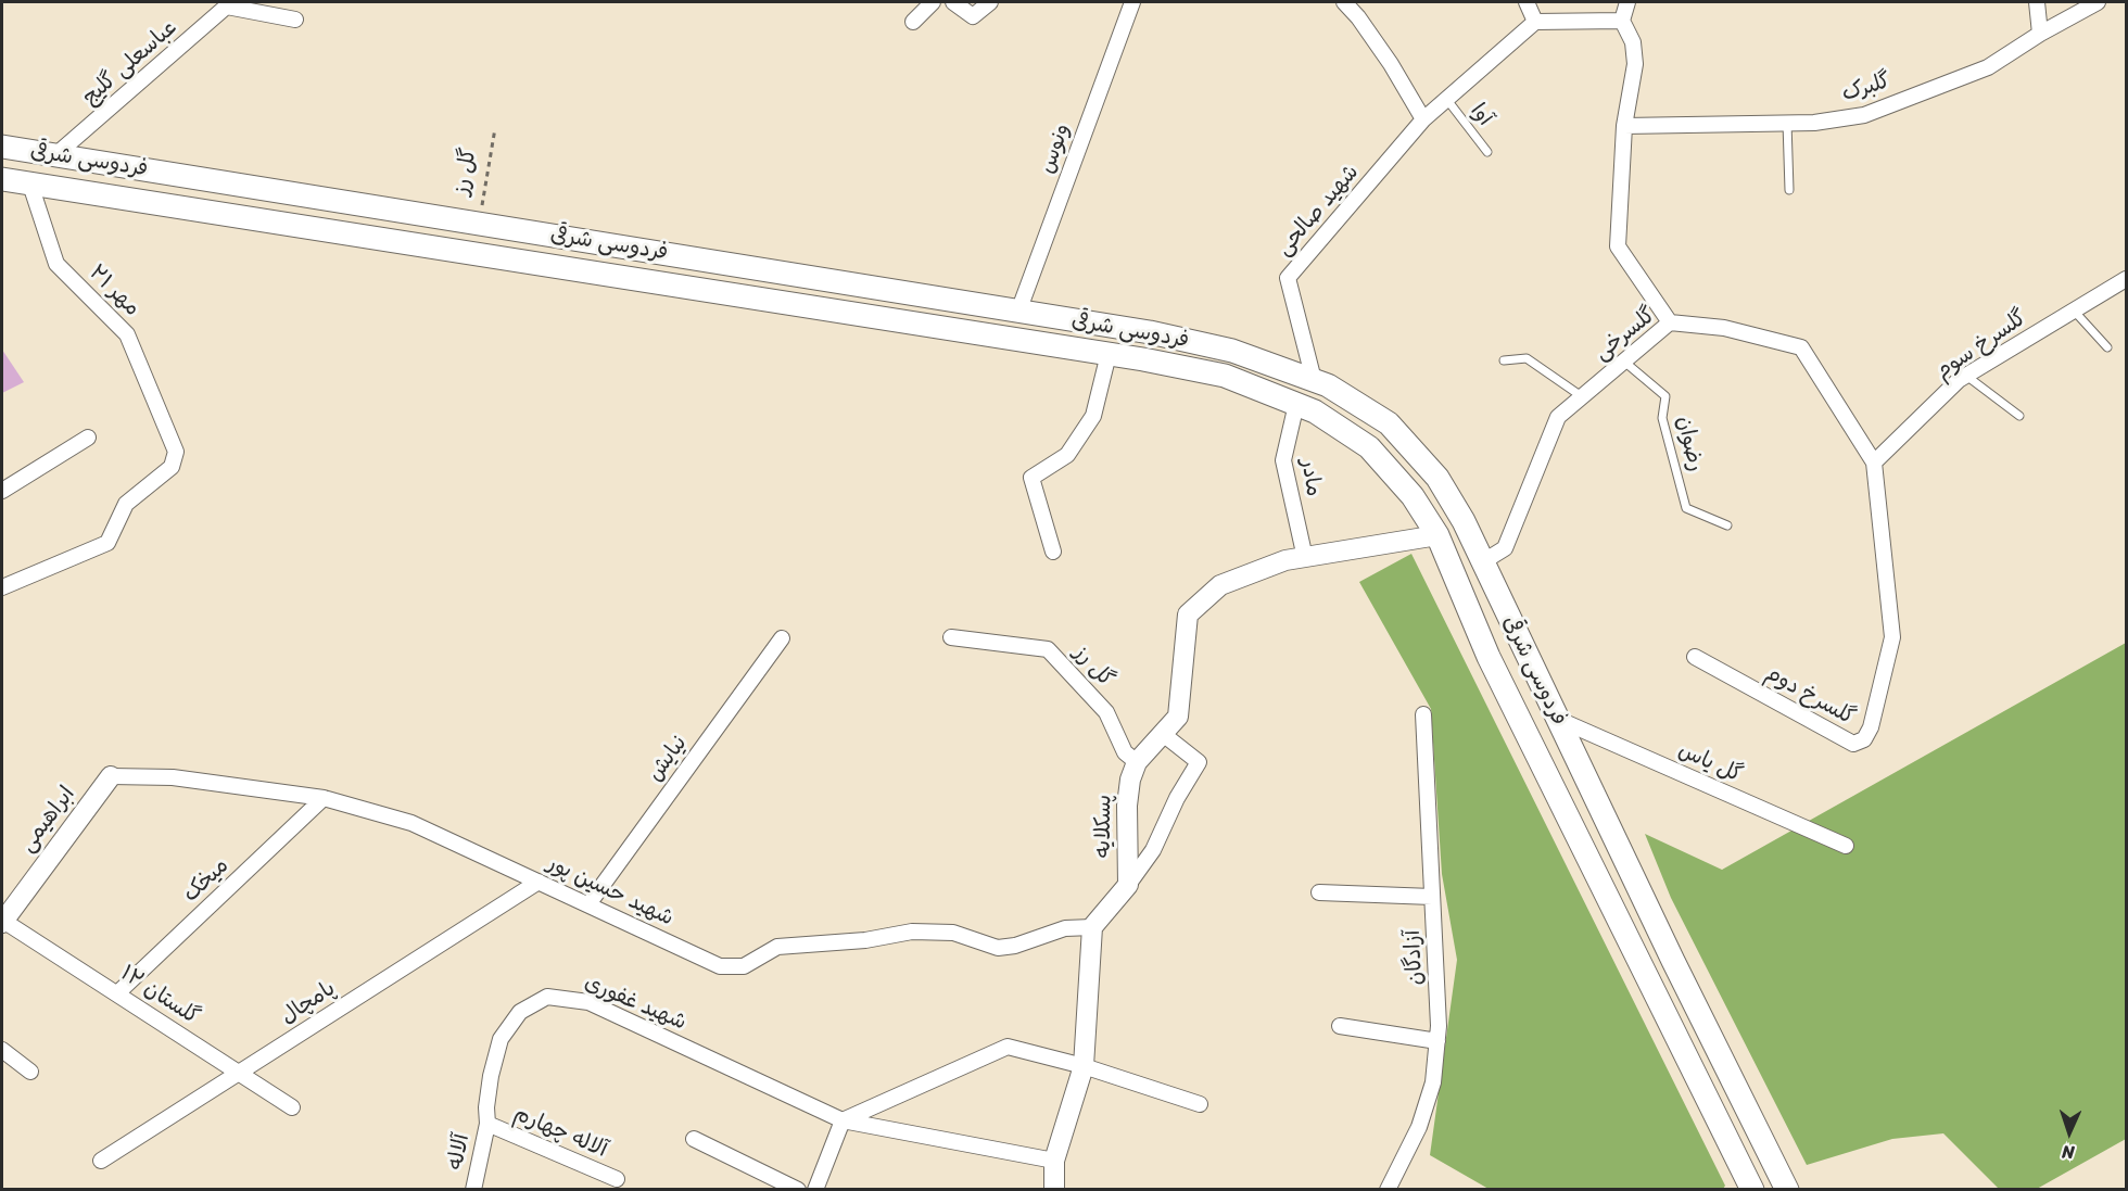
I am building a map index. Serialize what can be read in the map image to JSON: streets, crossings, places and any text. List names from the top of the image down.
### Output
{
  "streets": {
    "main road": ["فردوسی شرقی"],
    "street": [
      "عباسعلی گلیج",
      "گلبرک",
      "ونوس",
      "گل رز",
      "شهید صالحی",
      "مهر ۲۱",
      "گلسرخی",
      "گلسرخ سوم",
      "مادر",
      "گلسرخ دوم",
      "نیایش",
      "گل یاس",
      "ابراهیمی",
      "پسکلایه",
      "میخک",
      "شهید حسین پور",
      "آزادگان",
      "گلستان ۱۲",
      "پامچال",
      "شهید غفوری",
      "آلاله چهارم",
      "آلاله"
    ],
    "lane": ["آوا", "رضوان"]
  },
  "crossings": [
    ["عباسعلی گلیج", "فردوسی شرقی"],
    ["آوا", "شهید صالحی"],
    ["ونوس", "فردوسی شرقی"],
    ["فردوسی شرقی", "گل رز"],
    ["فردوسی شرقی", "شهید صالحی"],
    ["فردوسی شرقی", "مهر ۲۱"],
    ["فردوسی شرقی", "گلسرخی"],
    ["فردوسی شرقی", "مادر"],
    ["فردوسی شرقی", "گل یاس"],
    ["فردوسی شرقی", "پسکلایه"],
    ["گل رز", "پسکلایه"],
    ["گلسرخی", "گلسرخ سوم"],
    ["گلسرخی", "رضوان"],
    ["گلسرخی", "گلسرخ دوم"],
    ["گلسرخ سوم", "گلسرخ دوم"],
    ["مادر", "پسکلایه"],
    ["نیایش", "شهید حسین پور"],
    ["ابراهیمی", "شهید حسین پور"],
    ["ابراهیمی", "گلستان ۱۲"],
    ["پسکلایه", "شهید حسین پور"],
    ["میخک", "شهید حسین پور"],
    ["میخک", "گلستان ۱۲"],
    ["شهید حسین پور", "پامچال"],
    ["گلستان ۱۲", "پامچال"],
    ["شهید غفوری", "آلاله چهارم"],
    ["شهید غفوری", "آلاله"],
    ["آلاله چهارم", "آلاله"]
  ],
  "north": "bottom"
}
